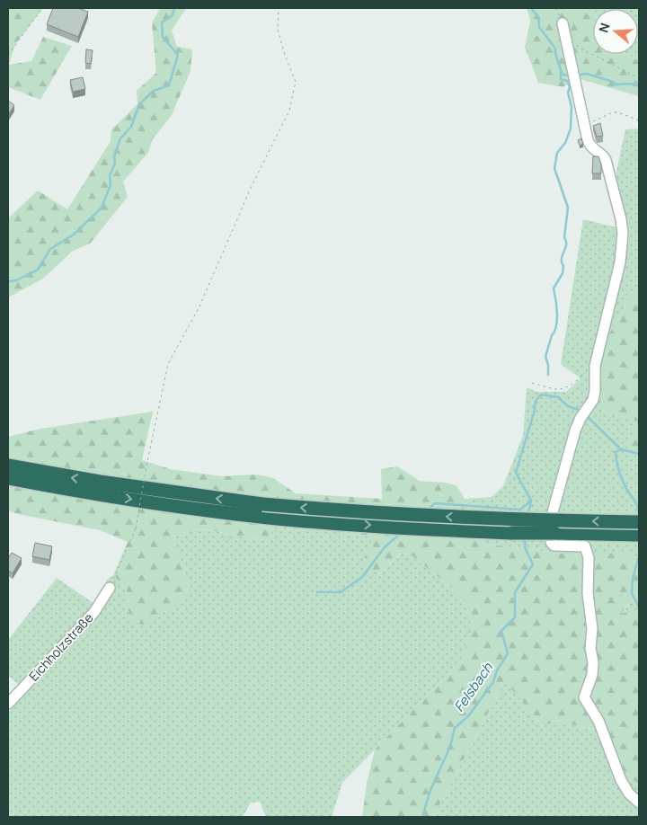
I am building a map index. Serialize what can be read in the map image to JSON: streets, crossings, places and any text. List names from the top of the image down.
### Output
{
  "streets": {
    "lane": ["Eichholzstraße"]
  },
  "water": ["Felsbach"],
  "north": "left"
}
